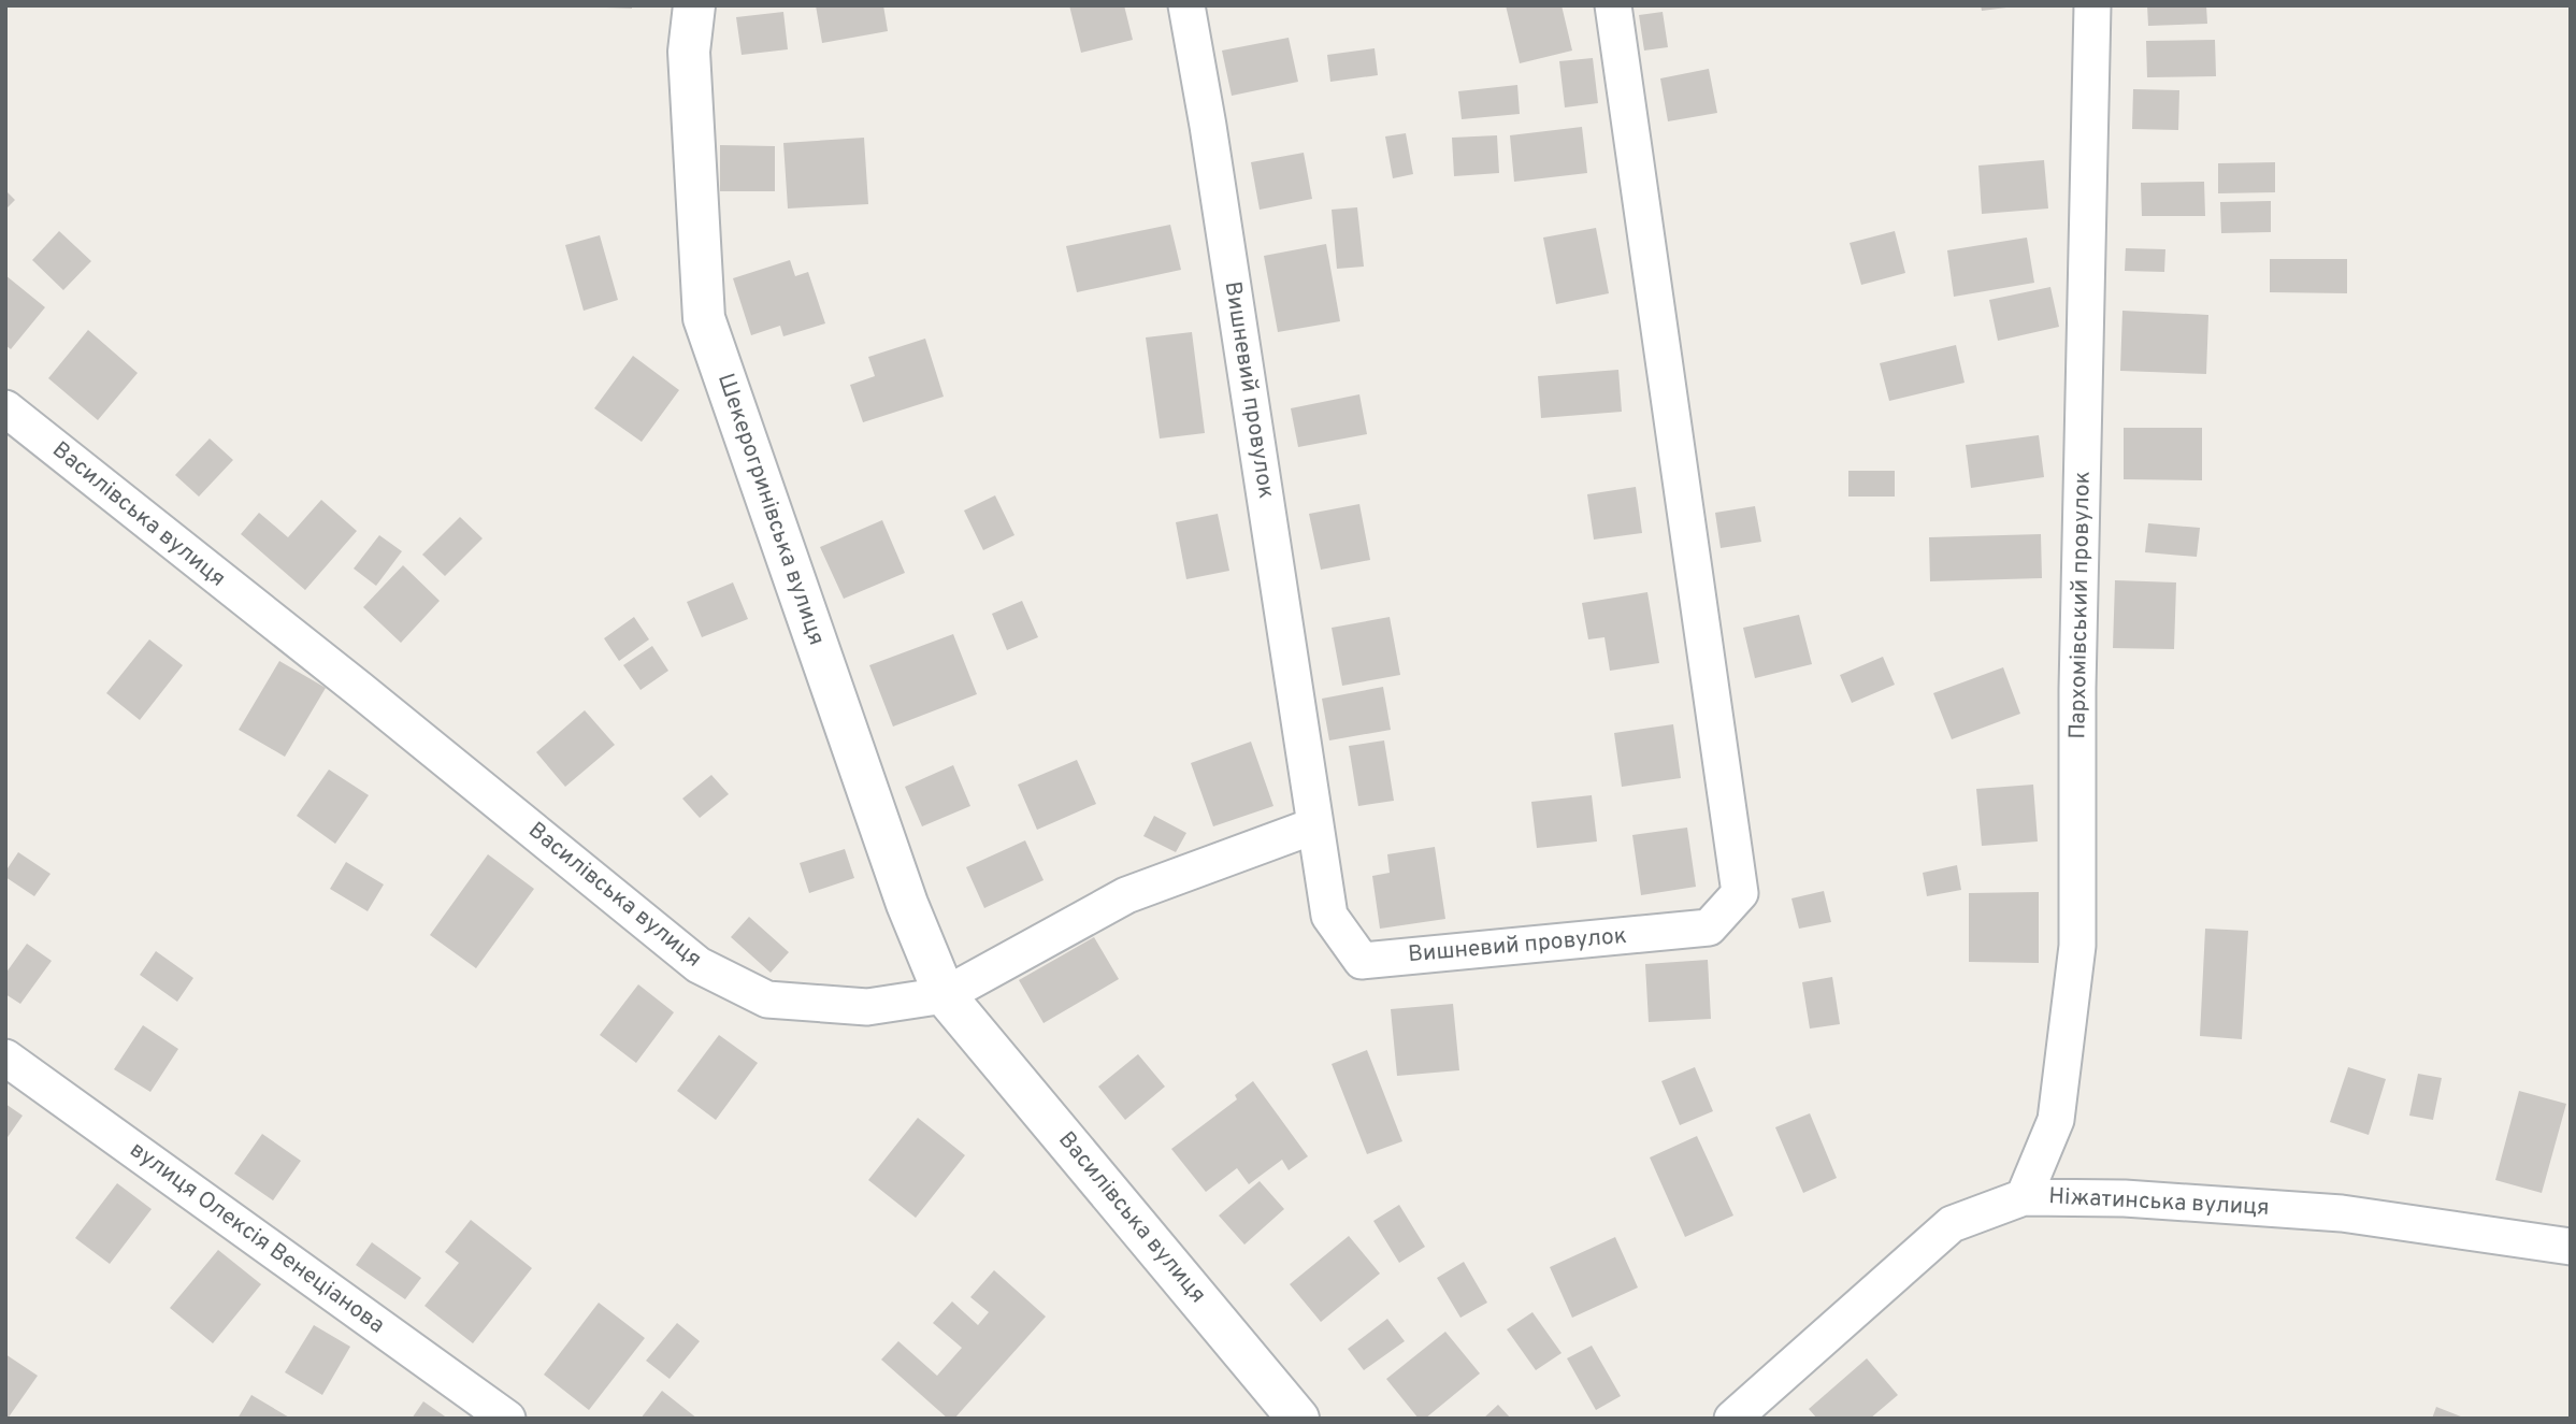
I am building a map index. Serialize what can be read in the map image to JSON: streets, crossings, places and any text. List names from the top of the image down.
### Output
{
  "streets": {
    "street": [
      "Вишневий провулок",
      "Шекерогринівська вулиця",
      "Василівська вулиця",
      "Пархомівський провулок",
      "Ніжатинська вулиця",
      "вулиця Олексія Венеціанова"
    ]
  },
  "crossings": [
    ["Шекерогринівська вулиця", "Василівська вулиця"],
    ["Пархомівський провулок", "Ніжатинська вулиця"]
  ]
}
